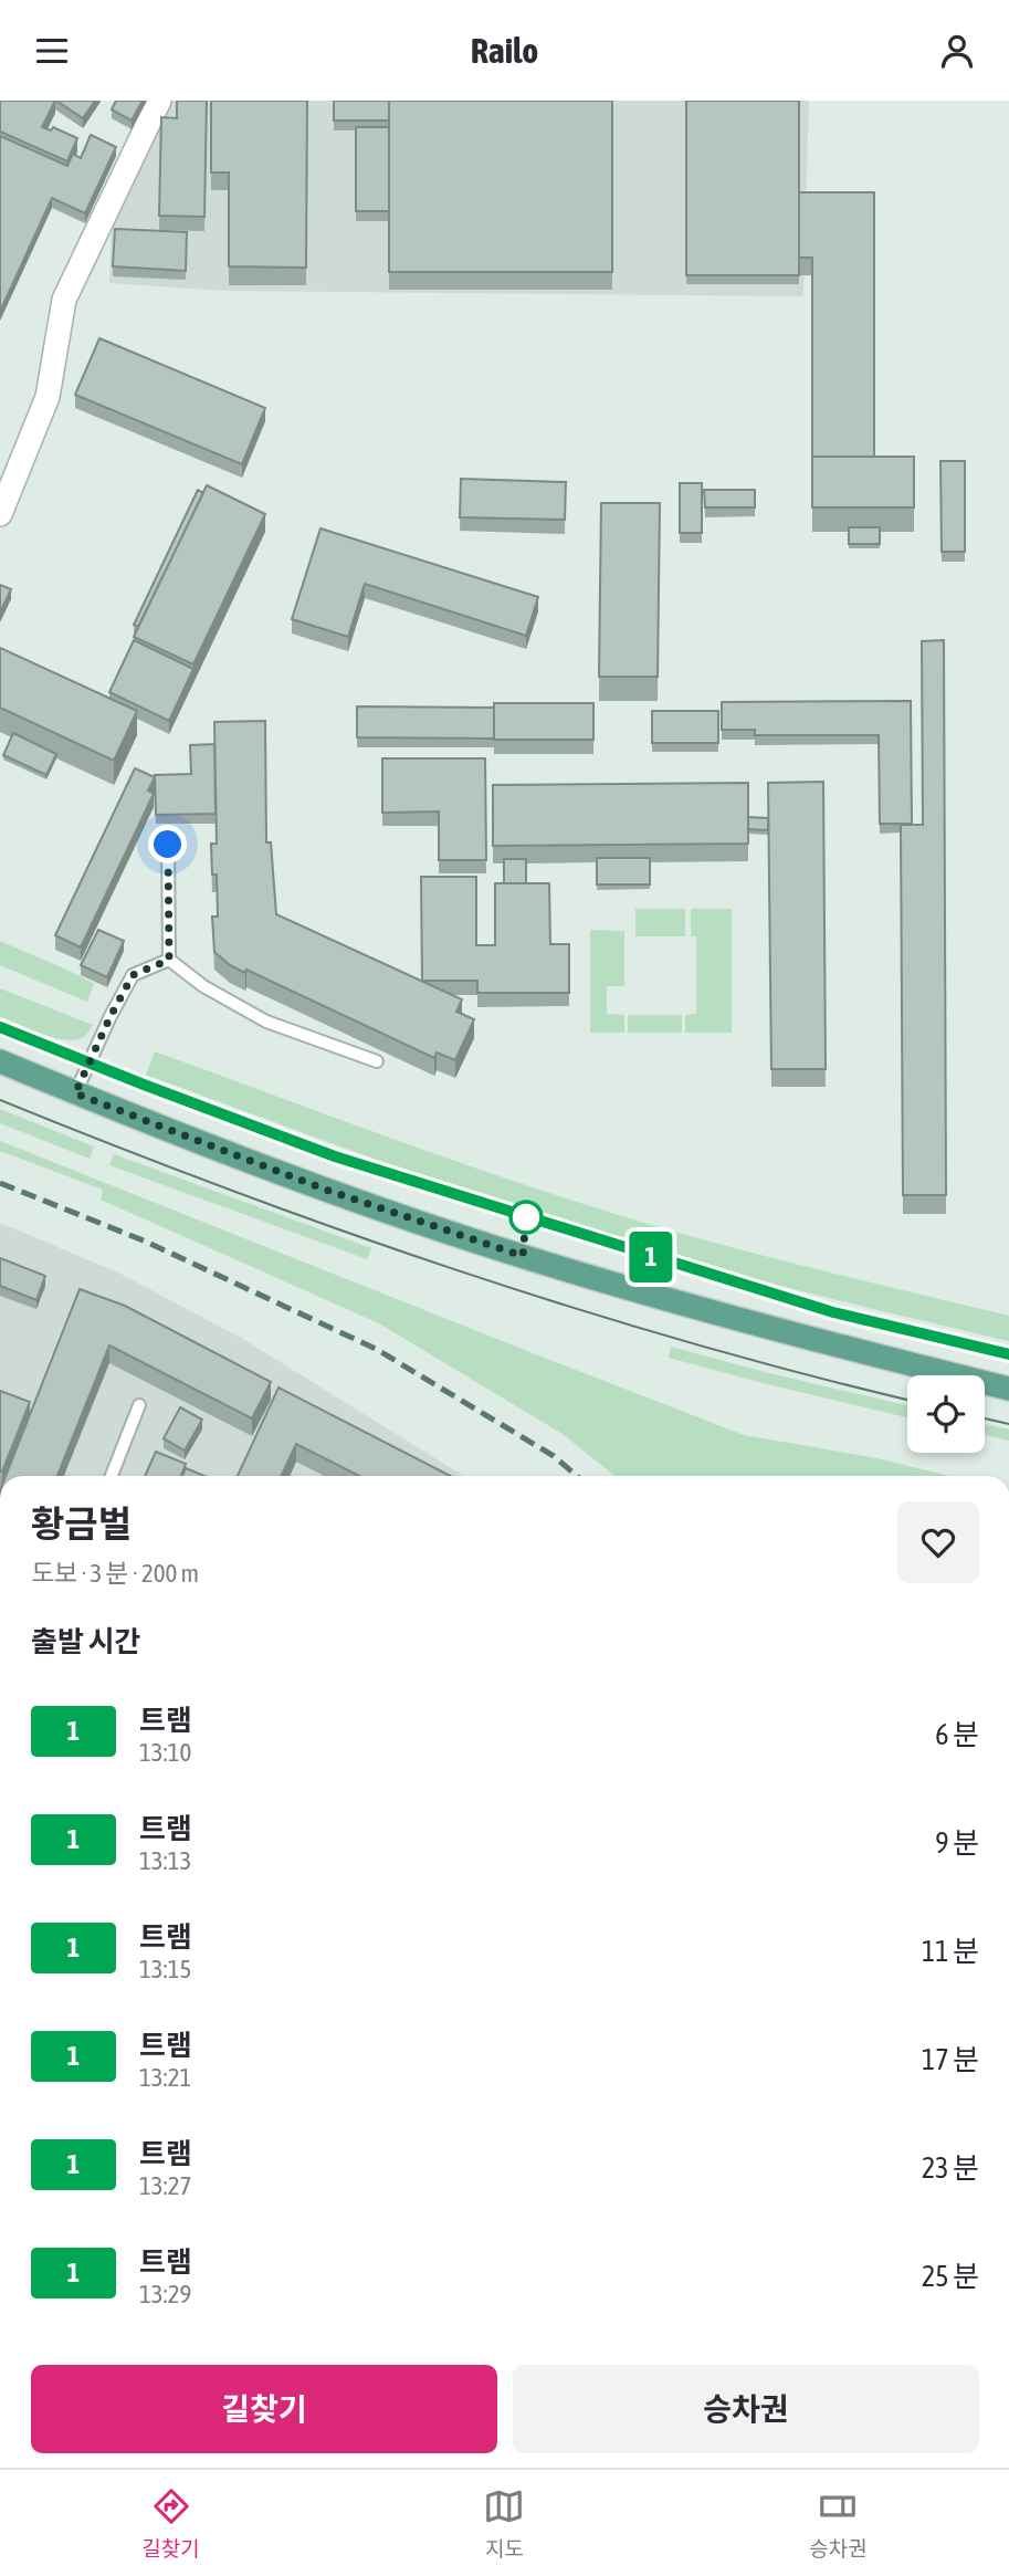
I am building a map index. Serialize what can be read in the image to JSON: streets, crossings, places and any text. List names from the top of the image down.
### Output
{
  "lines": ["tram line 1"],
  "page": {
    "header": "Railo",
    "on_map": "1",
    "heading": [
      ["황금벌", "도보 · 3 분 · 200 m"],
      "출발 시간"
    ],
    "list": [
      {
        "mark": "1",
        "name": "트램",
        "note": "13:10",
        "value": "6 분"
      },
      {
        "mark": "1",
        "name": "트램",
        "note": "13:13",
        "value": "9 분"
      },
      {
        "mark": "1",
        "name": "트램",
        "note": "13:15",
        "value": "11 분"
      },
      {
        "mark": "1",
        "name": "트램",
        "note": "13:21",
        "value": "17 분"
      },
      {
        "mark": "1",
        "name": "트램",
        "note": "13:27",
        "value": "23 분"
      },
      {
        "mark": "1",
        "name": "트램",
        "note": "13:29",
        "value": "25 분"
      }
    ],
    "buttons": ["길찾기", "승차권"],
    "tabs": ["길찾기", "지도", "승차권"]
  }
}
